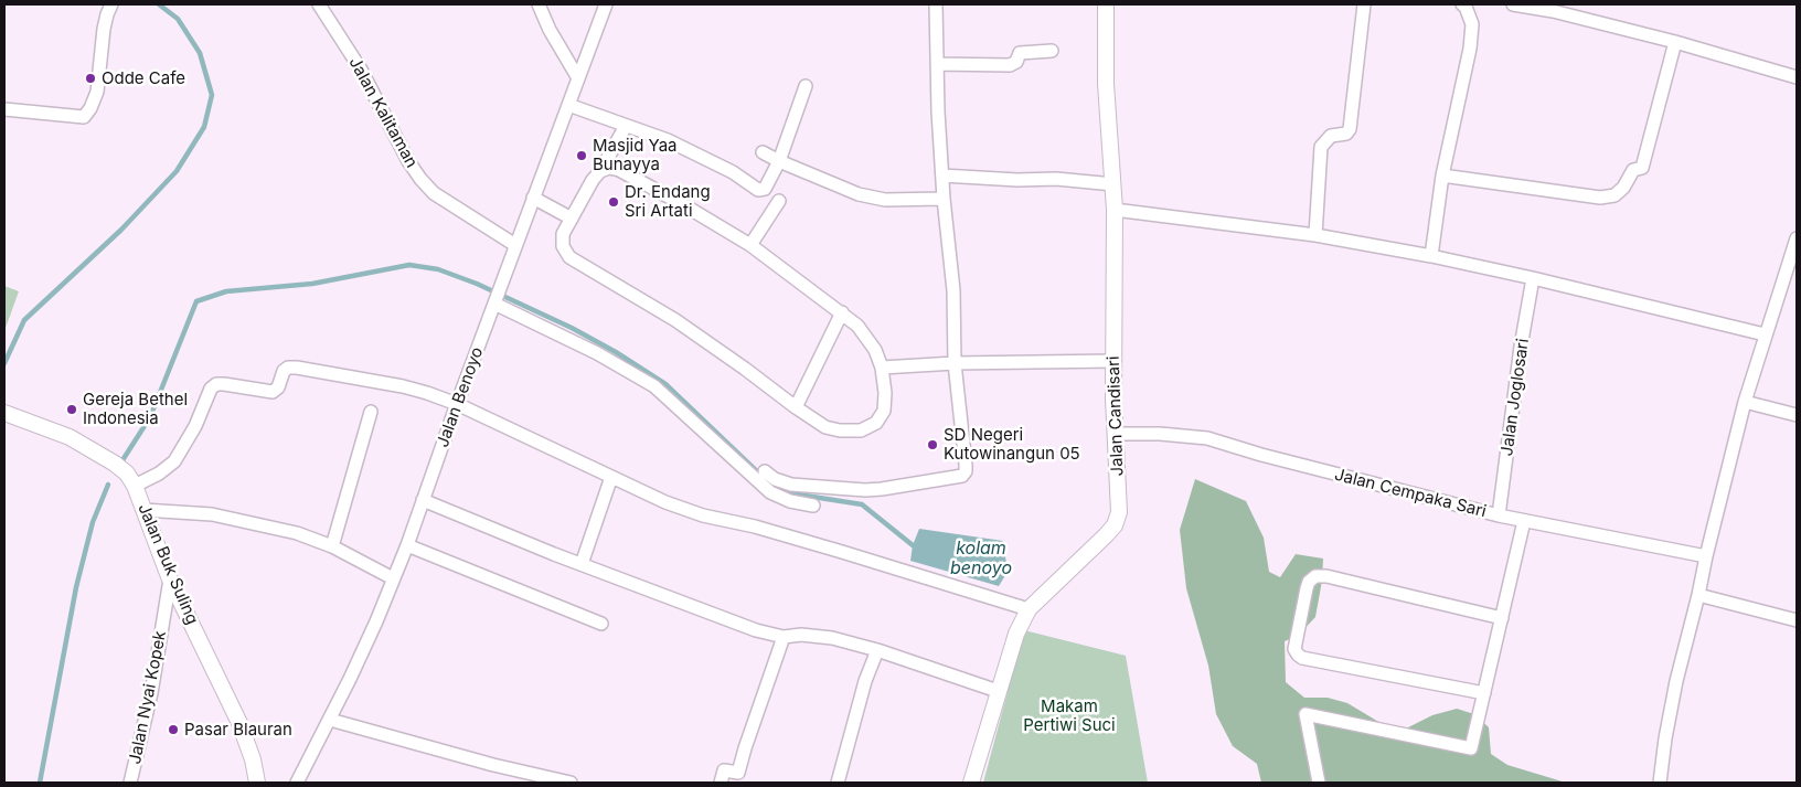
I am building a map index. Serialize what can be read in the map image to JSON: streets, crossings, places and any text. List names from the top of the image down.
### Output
{
  "streets": {
    "street": [
      "Jalan Kalitaman",
      "Jalan Benoyo",
      "Jalan Joglosari",
      "Jalan Candisari",
      "Jalan Cempaka Sari",
      "Jalan Buk Suling",
      "Jalan Nyai Kopek"
    ]
  },
  "crossings": [
    ["Jalan Kalitaman", "Jalan Benoyo"],
    ["Jalan Joglosari", "Jalan Cempaka Sari"],
    ["Jalan Candisari", "Jalan Cempaka Sari"],
    ["Jalan Buk Suling", "Jalan Nyai Kopek"]
  ],
  "water": ["kolam benoyo"],
  "parks": ["Makam Pertiwi Suci"],
  "places": [
    "Odde Cafe",
    "Masjid Yaa Bunayya",
    "Dr. Endang Sri Artati",
    "Gereja Bethel Indonesia",
    "SD Negeri Kutowinangun 05",
    "Pasar Blauran"
  ]
}
